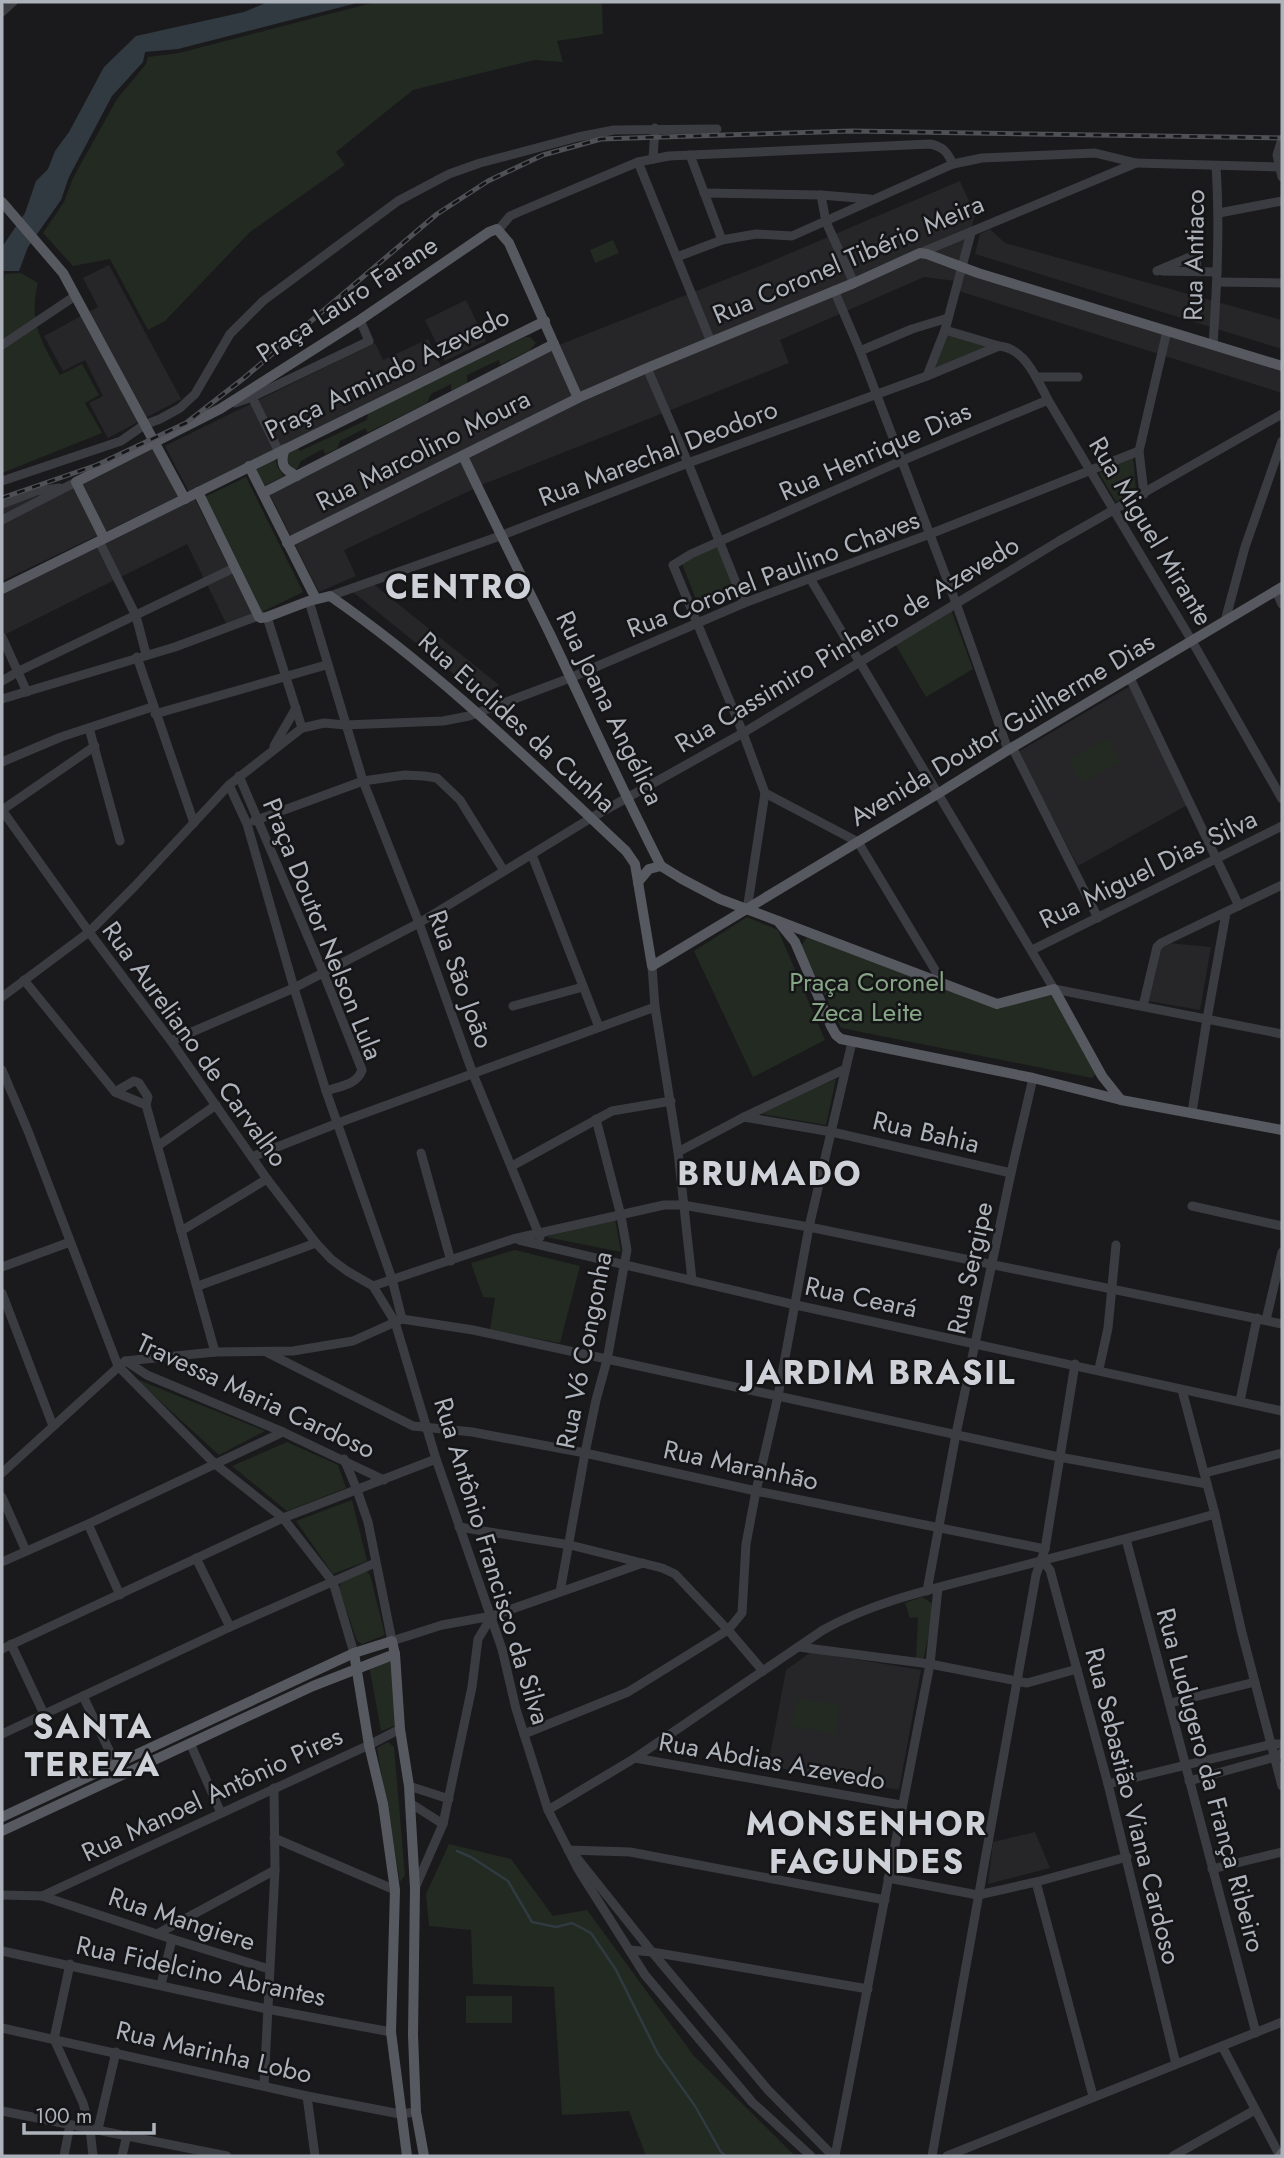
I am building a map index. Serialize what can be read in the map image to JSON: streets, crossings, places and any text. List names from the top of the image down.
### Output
{
  "streets": {
    "main road": [
      "Rua Coronel Tibério Meira",
      "Praça Lauro Farane",
      "Praça Armindo Azevedo",
      "Rua Marcolino Moura",
      "Rua Joana Angélica",
      "Rua Euclides da Cunha",
      "Avenida Doutor Guilherme Dias"
    ],
    "street": [
      "Rua Antiaco",
      "Rua Henrique Dias",
      "Rua Marechal Deodoro",
      "Rua Miguel Mirante",
      "Rua Coronel Paulino Chaves",
      "Rua Cassimiro Pinheiro de Azevedo",
      "Rua Miguel Dias Silva",
      "Praça Doutor Nelson Lula",
      "Rua São João",
      "Rua Aureliano de Carvalho",
      "Rua Bahia",
      "Rua Sergipe",
      "Rua Ceará",
      "Rua Vó Congonha",
      "Travessa Maria Cardoso",
      "Rua Maranhão",
      "Rua Antônio Francisco da Silva",
      "Rua Abdias Azevedo",
      "Rua Ludugero da França Ribeiro",
      "Rua Manoel Antônio Pires",
      "Rua Sebastião Viana Cardoso",
      "Rua Mangiere",
      "Rua Fidelcino Abrantes",
      "Rua Marinha Lobo"
    ]
  },
  "crossings": [
    ["Rua Coronel Tibério Meira", "Rua Marcolino Moura"],
    ["Rua Marcolino Moura", "Rua Joana Angélica"],
    ["Rua Henrique Dias", "Rua Miguel Mirante"],
    ["Rua Henrique Dias", "Rua Coronel Paulino Chaves"],
    ["Rua Marechal Deodoro", "Rua Miguel Mirante"],
    ["Rua Marechal Deodoro", "Rua Joana Angélica"],
    ["Rua Marechal Deodoro", "Rua Euclides da Cunha"],
    ["Rua Miguel Mirante", "Rua Coronel Paulino Chaves"],
    ["Rua Miguel Mirante", "Rua Cassimiro Pinheiro de Azevedo"],
    ["Rua Miguel Mirante", "Avenida Doutor Guilherme Dias"],
    ["Rua Coronel Paulino Chaves", "Rua Joana Angélica"],
    ["Rua Coronel Paulino Chaves", "Rua Euclides da Cunha"],
    ["Rua Coronel Paulino Chaves", "Rua São João"],
    ["Rua Cassimiro Pinheiro de Azevedo", "Rua Joana Angélica"],
    ["Rua Cassimiro Pinheiro de Azevedo", "Rua Euclides da Cunha"],
    ["Rua Cassimiro Pinheiro de Azevedo", "Praça Doutor Nelson Lula"],
    ["Rua Cassimiro Pinheiro de Azevedo", "Rua São João"],
    ["Rua Cassimiro Pinheiro de Azevedo", "Rua Aureliano de Carvalho"],
    ["Rua São João", "Rua Ceará"],
    ["Rua Aureliano de Carvalho", "Rua Antônio Francisco da Silva"],
    ["Rua Bahia", "Rua Sergipe"],
    ["Rua Sergipe", "Rua Ceará"],
    ["Rua Sergipe", "Rua Maranhão"],
    ["Rua Ceará", "Rua Vó Congonha"],
    ["Rua Vó Congonha", "Rua Maranhão"],
    ["Rua Maranhão", "Rua Antônio Francisco da Silva"],
    ["Rua Manoel Antônio Pires", "Rua Mangiere"]
  ],
  "districts": [
    "CENTRO",
    "BRUMADO",
    "JARDIM BRASIL",
    "SANTA TEREZA",
    "MONSENHOR FAGUNDES"
  ],
  "parks": ["Praça Coronel Zeca Leite"],
  "scale_bar": "100 m"
}
